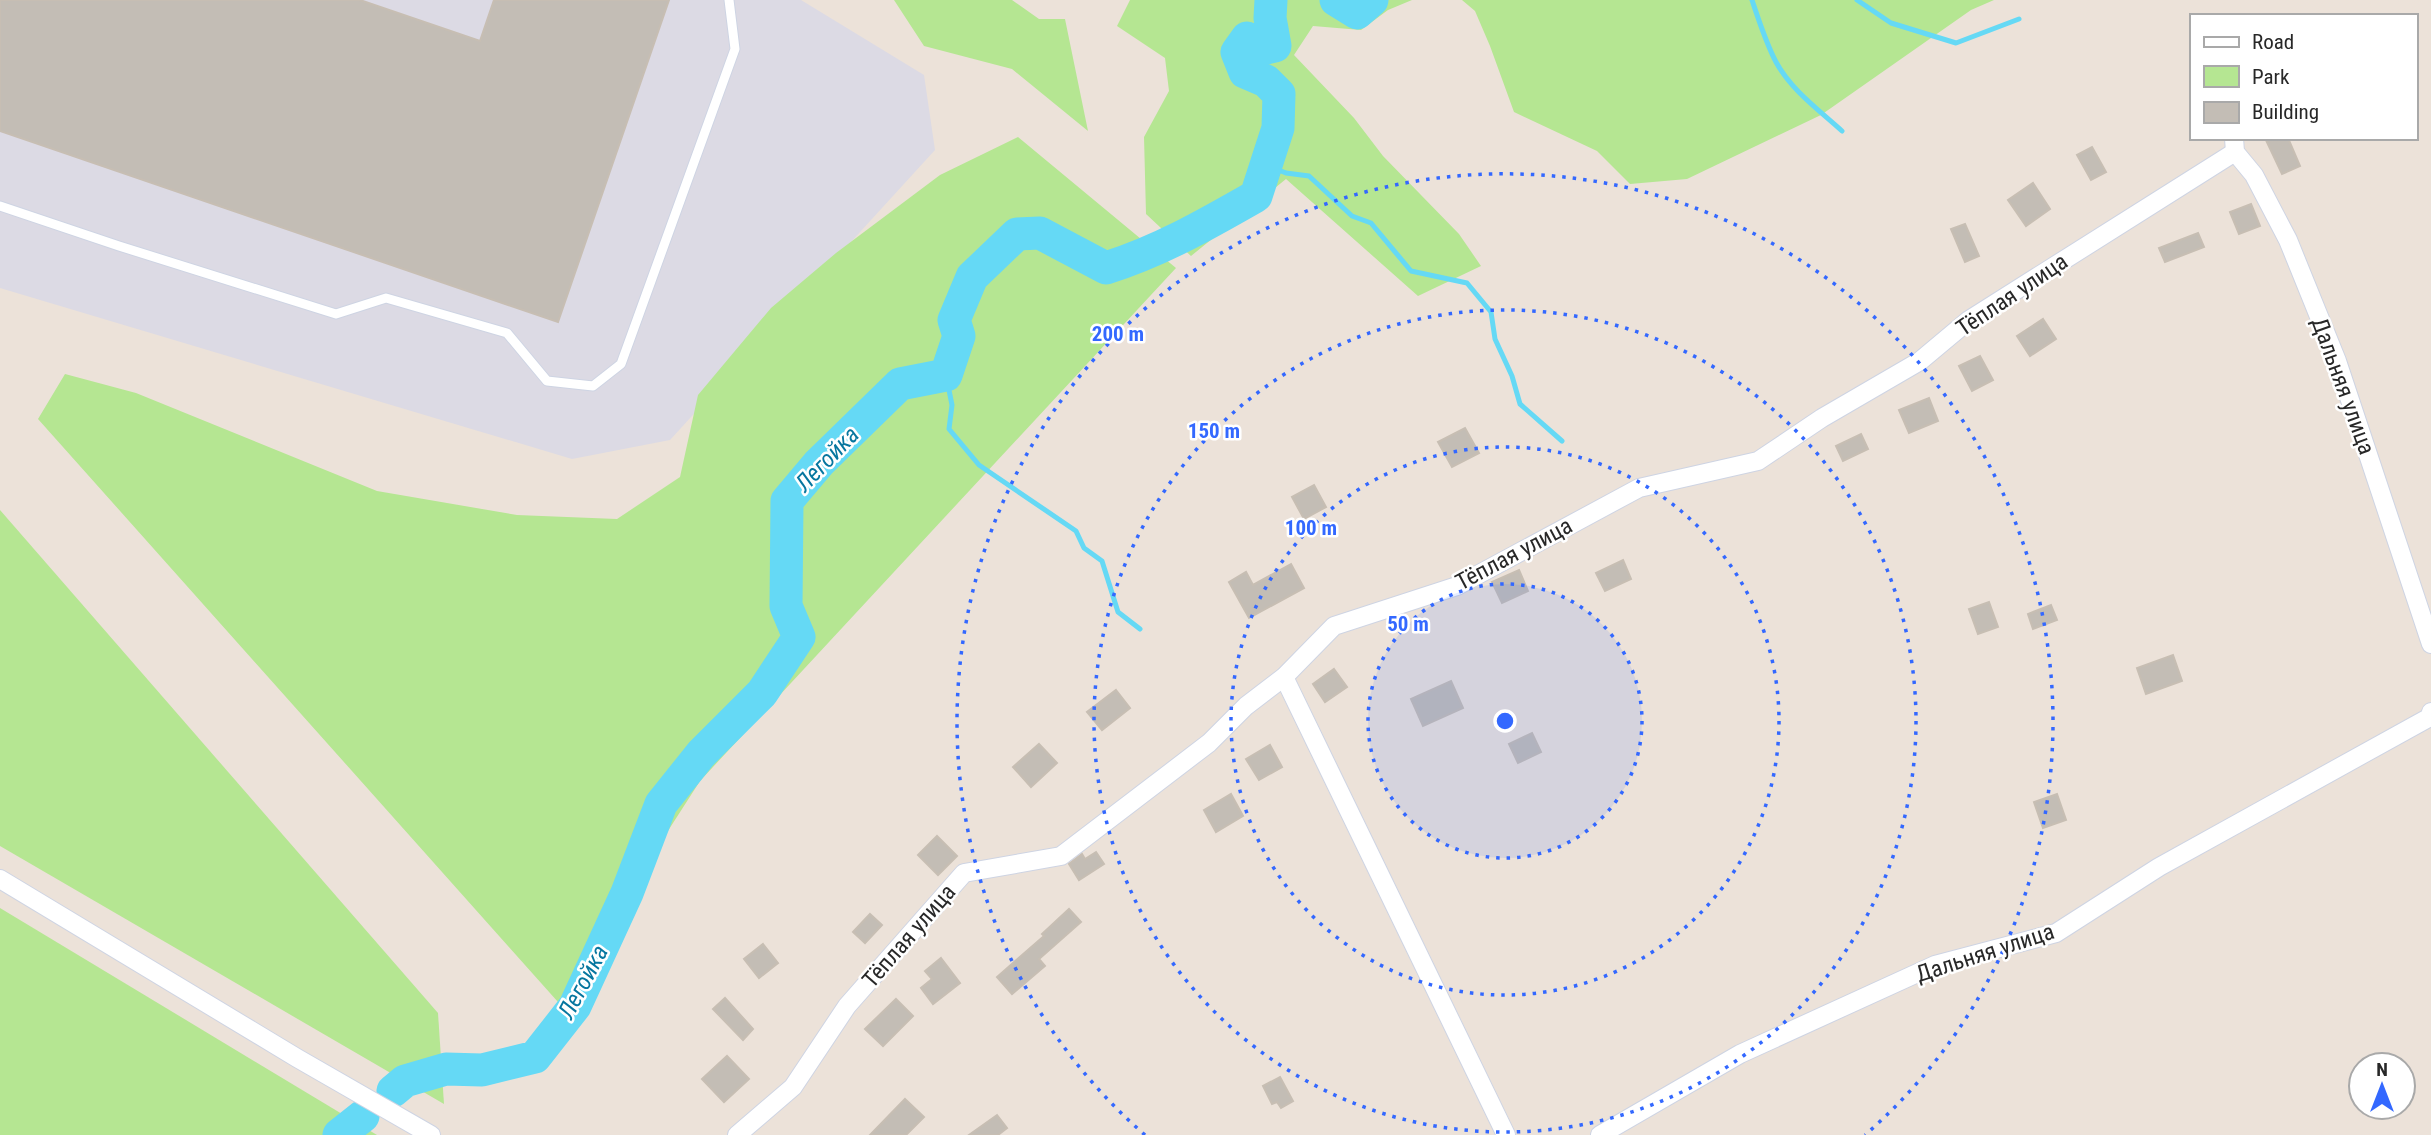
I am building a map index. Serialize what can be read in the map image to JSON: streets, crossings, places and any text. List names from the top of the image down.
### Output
{
  "streets": {
    "street": ["Тёплая улица", "Дальняя улица"]
  },
  "crossings": [
    ["Тёплая улица", "Дальняя улица"]
  ],
  "water": ["Легойка"],
  "legend": ["Road", "Park", "Building"],
  "north": "top",
  "rings": [
    "200 m",
    "150 m",
    "100 m",
    "50 m"
  ]
}
